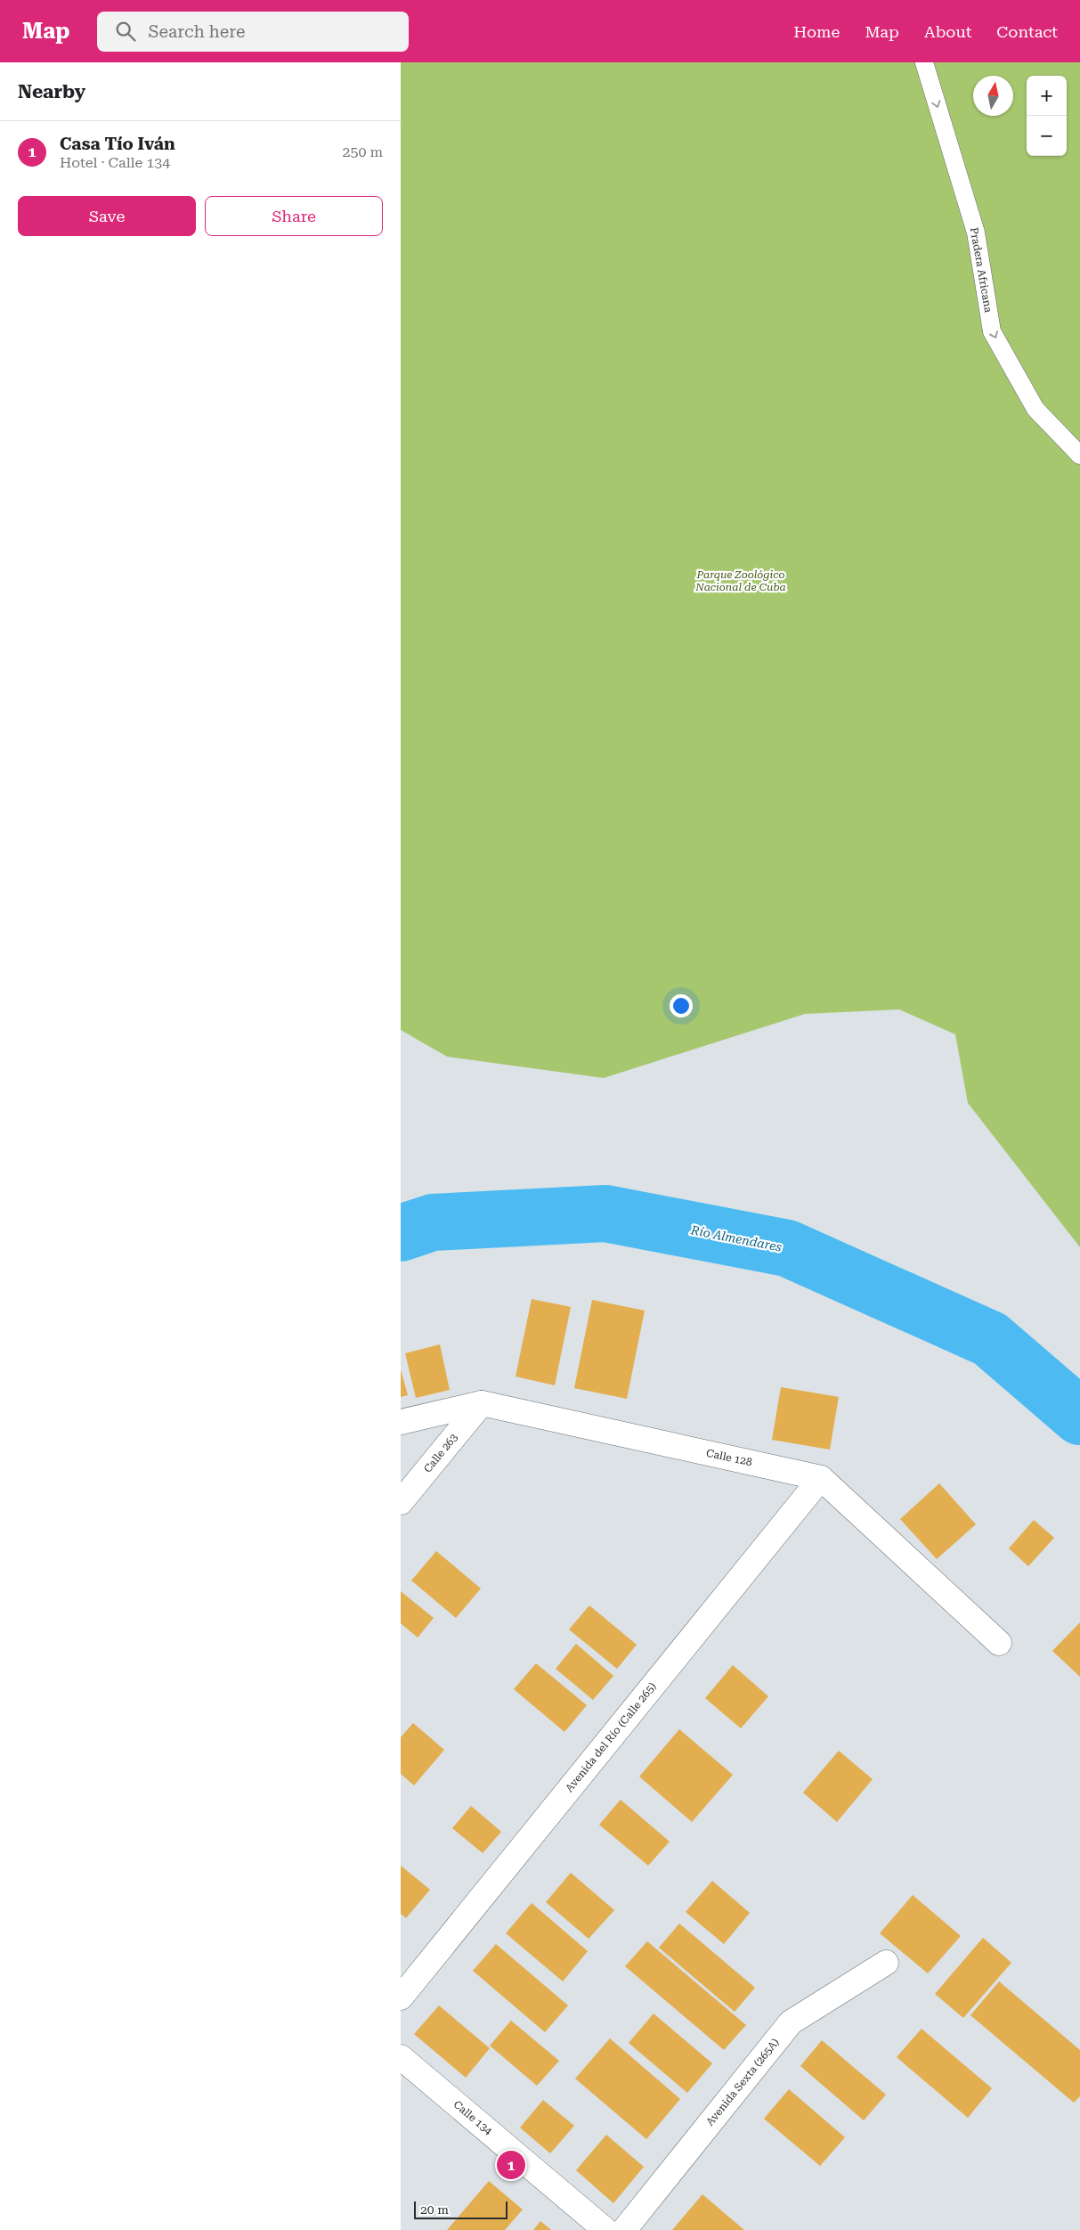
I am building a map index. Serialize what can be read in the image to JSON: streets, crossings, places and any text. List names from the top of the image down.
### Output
{
  "streets": {
    "street": [
      "Calle 263",
      "Calle 128",
      "Avenida del Río (Calle 265)",
      "Avenida Sexta (265A)",
      "Calle 134"
    ],
    "lane": ["Pradera Africana"]
  },
  "crossings": [
    ["Calle 263", "Calle 128"],
    ["Calle 128", "Avenida del Río (Calle 265)"]
  ],
  "one_way": ["Pradera Africana"],
  "water": ["Río Almendares"],
  "parks": ["Parque Zoológico Nacional de Cuba"],
  "scale_bar": "20 m",
  "north": "top",
  "page": {
    "header": "Map",
    "search": "Search here",
    "nav": [
      "Home",
      "Map",
      "About",
      "Contact"
    ],
    "heading": "Nearby",
    "map_buttons": ["+", "−"],
    "list": [
      {
        "mark": "1",
        "name": "Casa Tío Iván",
        "note": "Hotel · Calle 134",
        "value": "250 m"
      }
    ],
    "buttons": ["Save", "Share"],
    "pins": "1",
    "scale": "20 m"
  }
}
